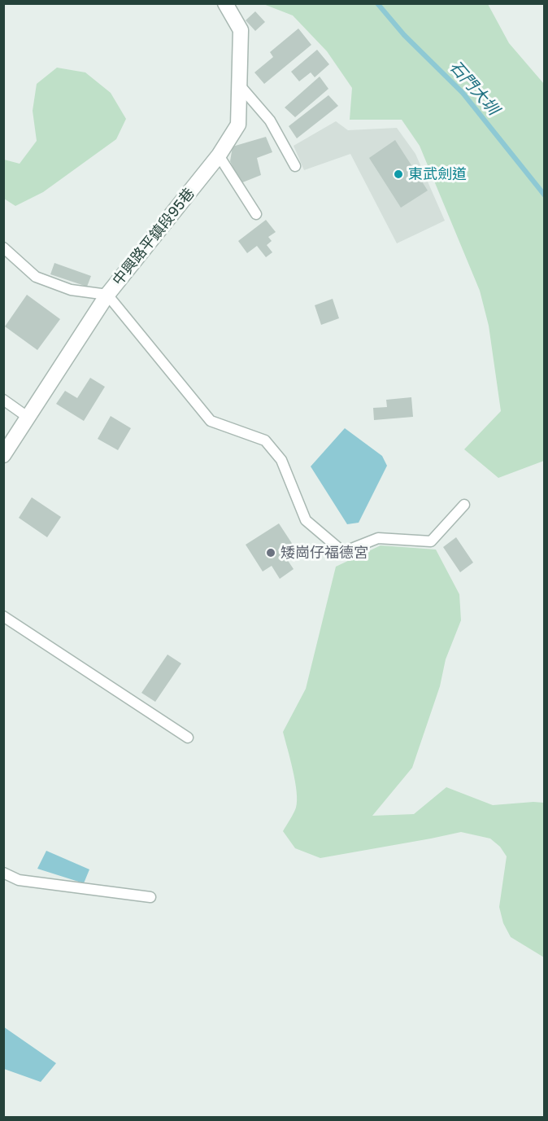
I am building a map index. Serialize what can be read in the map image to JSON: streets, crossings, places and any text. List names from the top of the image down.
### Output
{
  "streets": {
    "street": ["中興路平鎮段95巷"]
  },
  "water": ["石門大圳"],
  "places": ["東武劍道", "矮崗仔福德宮"]
}
